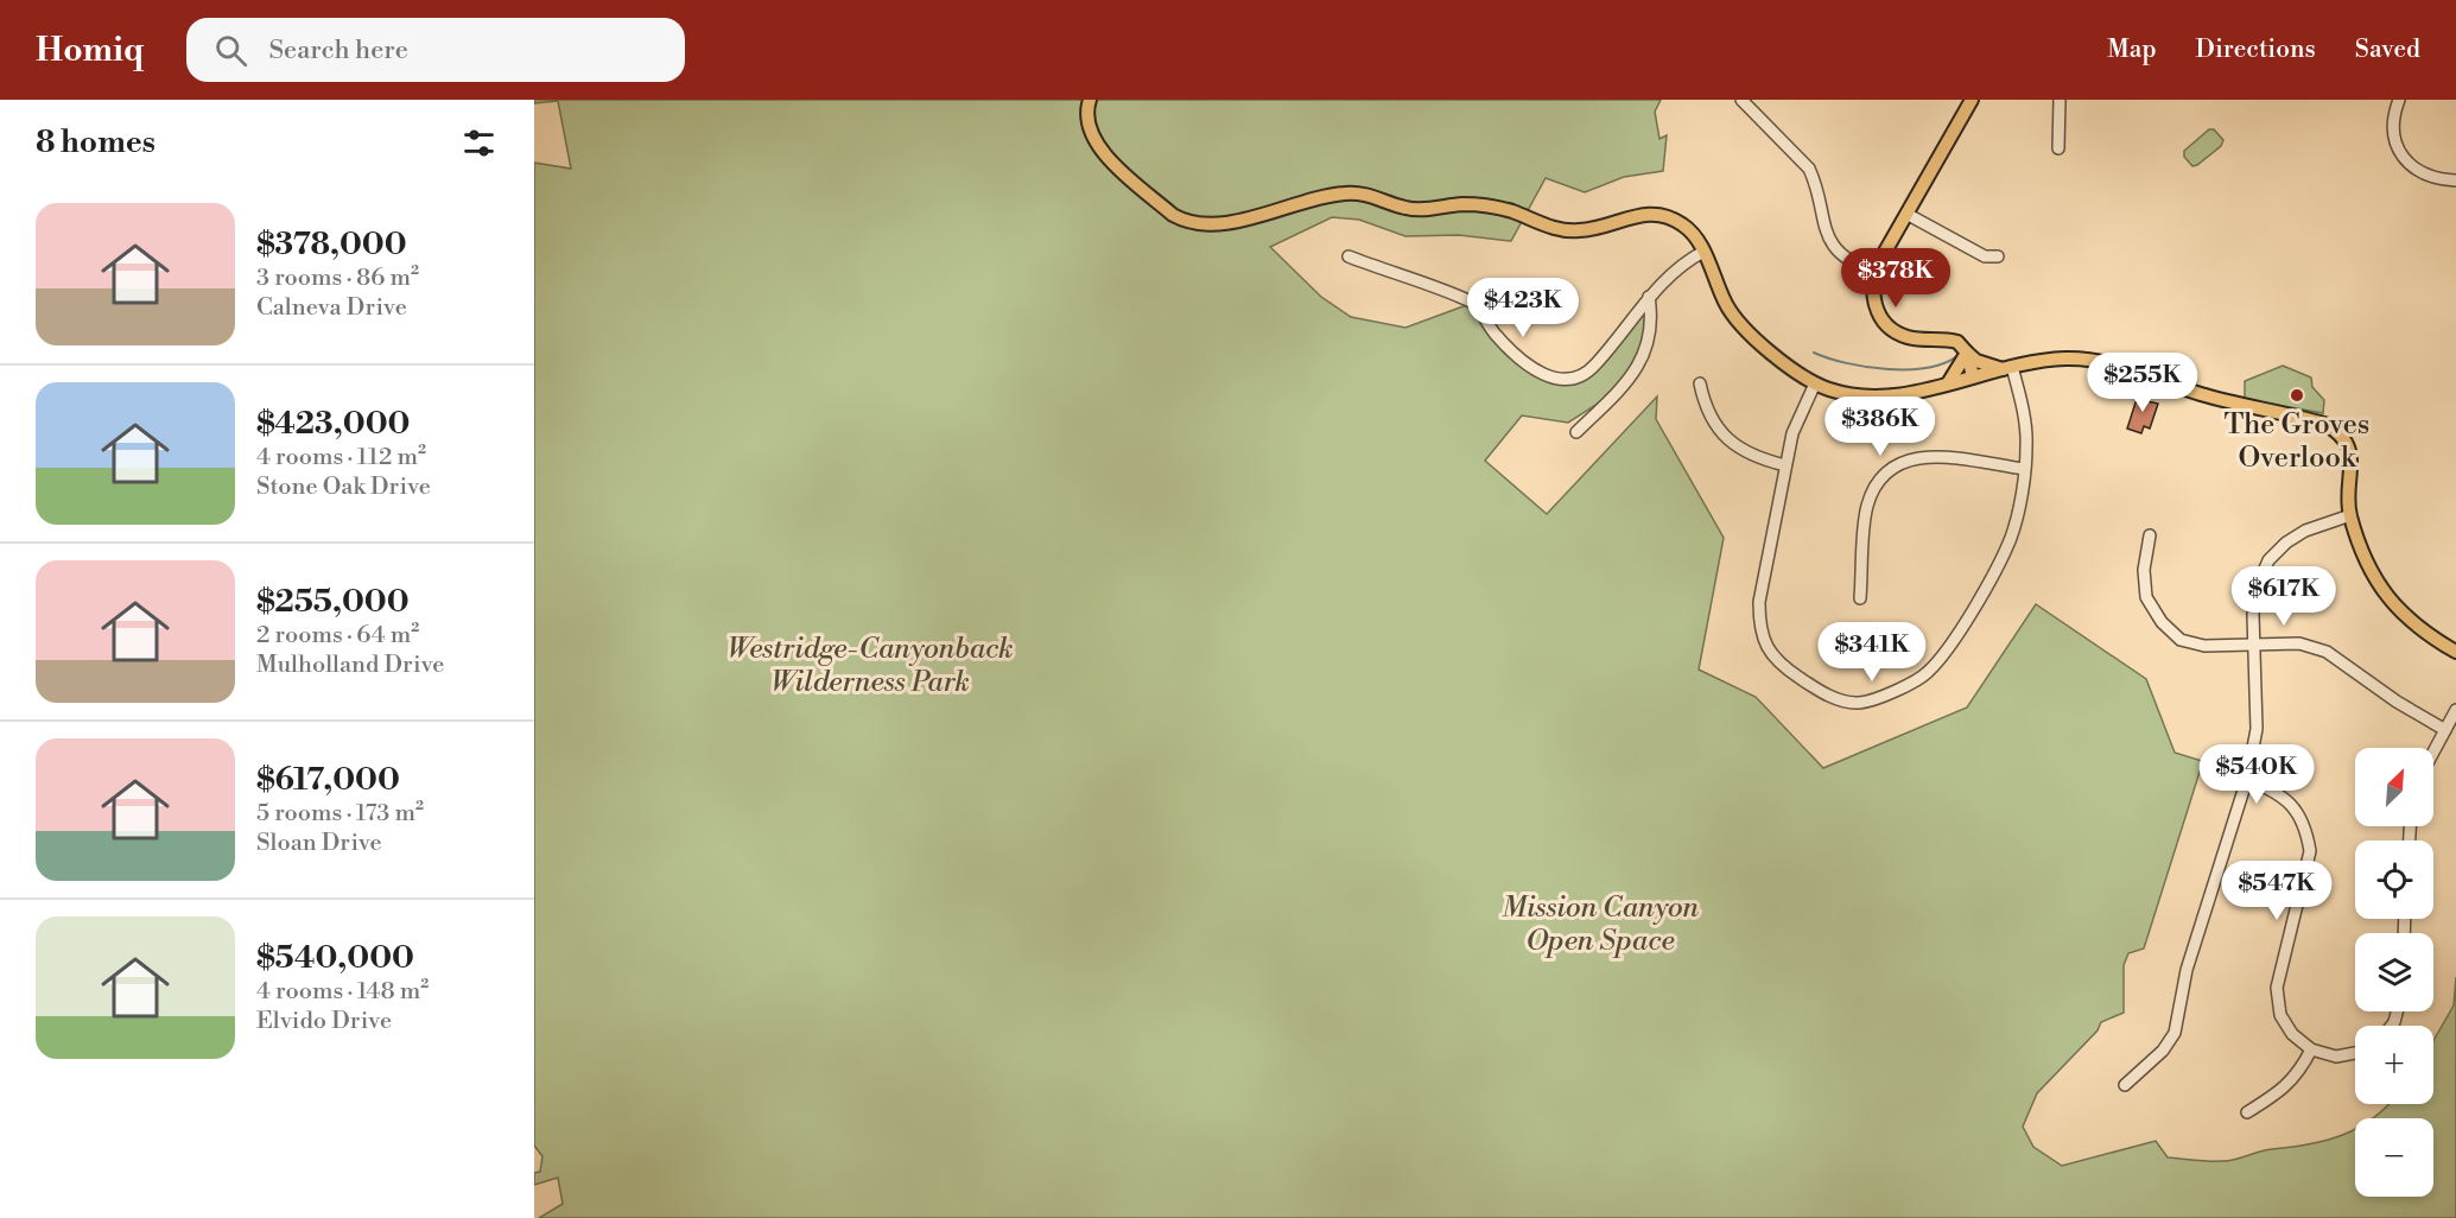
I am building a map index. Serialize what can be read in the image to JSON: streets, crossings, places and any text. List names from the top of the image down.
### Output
{
  "parks": ["Westridge-Canyonback Wilderness Park", "Mission Canyon Open Space"],
  "places": ["The Groves Overlook"],
  "north": "top right",
  "page": {
    "header": "Homiq",
    "search": "Search here",
    "nav": ["Map", "Directions", "Saved"],
    "heading": "8 homes",
    "list": [
      {
        "name": "$378,000",
        "note": "3 rooms · 86 m² · Calneva Drive"
      },
      {
        "name": "$423,000",
        "note": "4 rooms · 112 m² · Stone Oak Drive"
      },
      {
        "name": "$255,000",
        "note": "2 rooms · 64 m² · Mulholland Drive"
      },
      {
        "name": "$617,000",
        "note": "5 rooms · 173 m² · Sloan Drive"
      },
      {
        "name": "$540,000",
        "note": "4 rooms · 148 m² · Elvido Drive"
      }
    ],
    "price": [
      "$378K",
      "$423K",
      "$255K",
      "$386K",
      "$617K",
      "$341K",
      "$540K",
      "$547K"
    ],
    "map_buttons": ["+", "−"]
  }
}
